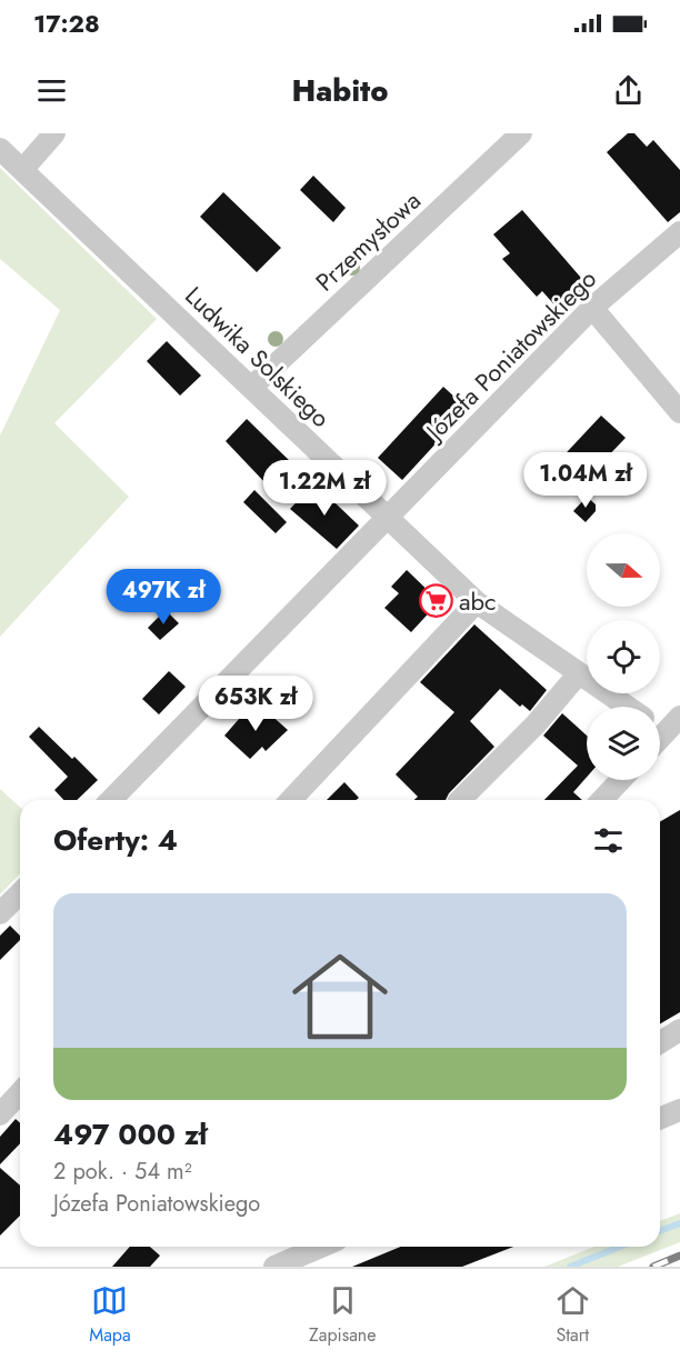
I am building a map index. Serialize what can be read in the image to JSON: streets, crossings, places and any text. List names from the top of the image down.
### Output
{
  "streets": {
    "street": ["Przemysłowa", "Józefa Poniatowskiego", "Ludwika Solskiego"]
  },
  "crossings": [
    ["Przemysłowa", "Ludwika Solskiego"],
    ["Józefa Poniatowskiego", "Ludwika Solskiego"]
  ],
  "places": {
    "supermarket": ["abc"]
  },
  "north": "right",
  "page": {
    "status": "17:28",
    "header": "Habito",
    "price": [
      "1.04M zł",
      "1.22M zł",
      "497K zł",
      "653K zł"
    ],
    "heading": "Oferty: 4",
    "list": [
      {
        "name": "497 000 zł",
        "note": "2 pok. · 54 m² · Józefa Poniatowskiego"
      }
    ],
    "tabs": ["Mapa", "Zapisane", "Start"]
  }
}
